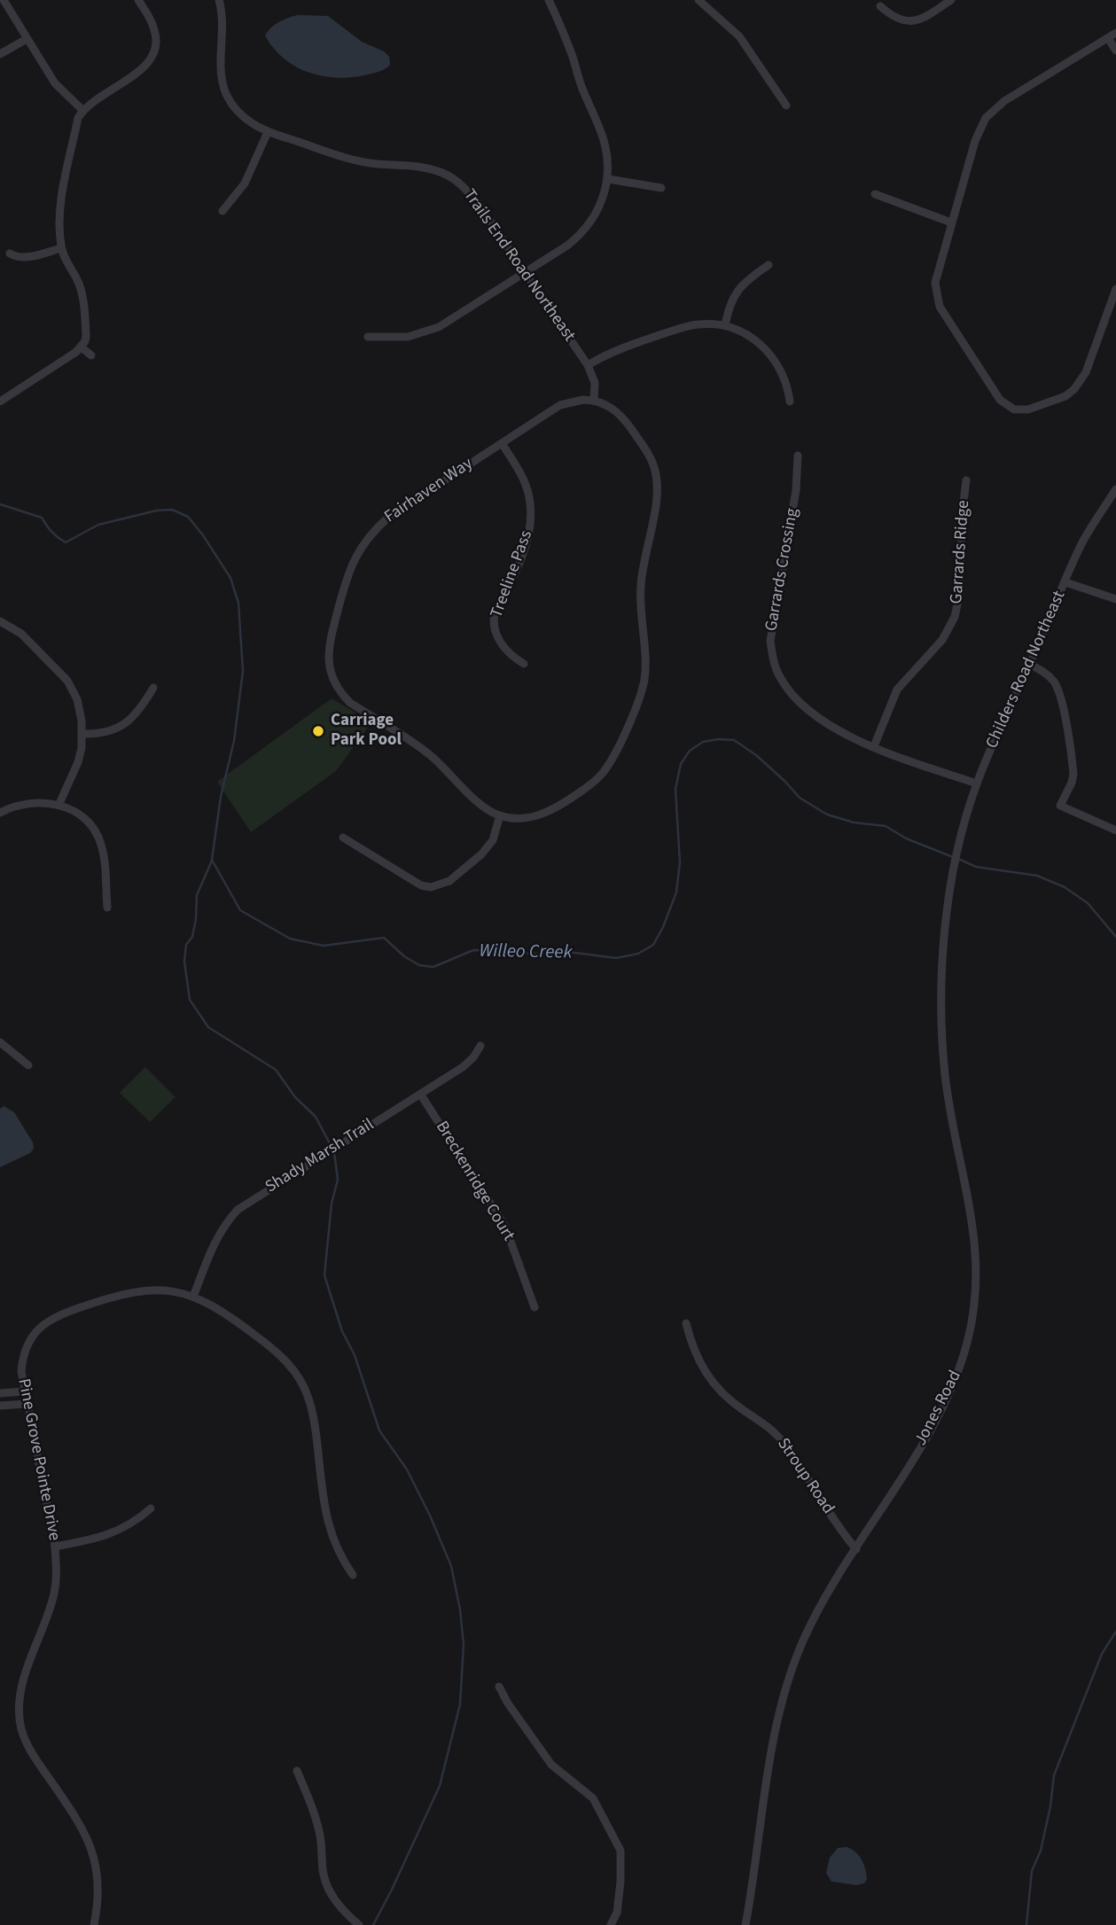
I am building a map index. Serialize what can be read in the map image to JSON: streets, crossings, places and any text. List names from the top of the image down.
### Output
{
  "streets": {
    "street": [
      "Trails End Road Northeast",
      "Fairhaven Way",
      "Garrards Ridge",
      "Garrards Crossing",
      "Treeline Pass",
      "Childers Road Northeast",
      "Shady Marsh Trail",
      "Breckenridge Court",
      "Jones Road",
      "Pine Grove Pointe Drive",
      "Stroup Road"
    ]
  },
  "crossings": [
    ["Trails End Road Northeast", "Fairhaven Way"],
    ["Fairhaven Way", "Treeline Pass"],
    ["Garrards Ridge", "Garrards Crossing"],
    ["Garrards Crossing", "Childers Road Northeast"],
    ["Childers Road Northeast", "Jones Road"],
    ["Shady Marsh Trail", "Breckenridge Court"],
    ["Shady Marsh Trail", "Pine Grove Pointe Drive"],
    ["Jones Road", "Stroup Road"]
  ],
  "water": ["Willeo Creek"],
  "places": ["Carriage Park Pool"]
}
